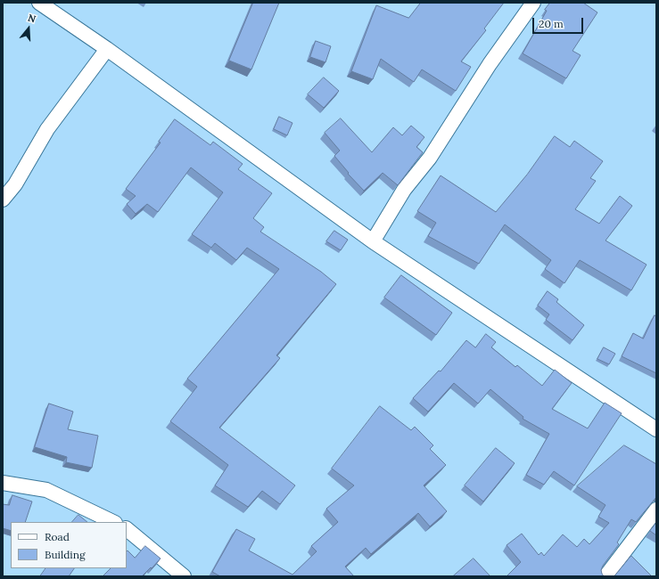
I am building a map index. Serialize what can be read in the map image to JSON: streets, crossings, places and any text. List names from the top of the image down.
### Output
{
  "legend": ["Road", "Building"],
  "scale_bar": "20 m",
  "north": "top"
}
